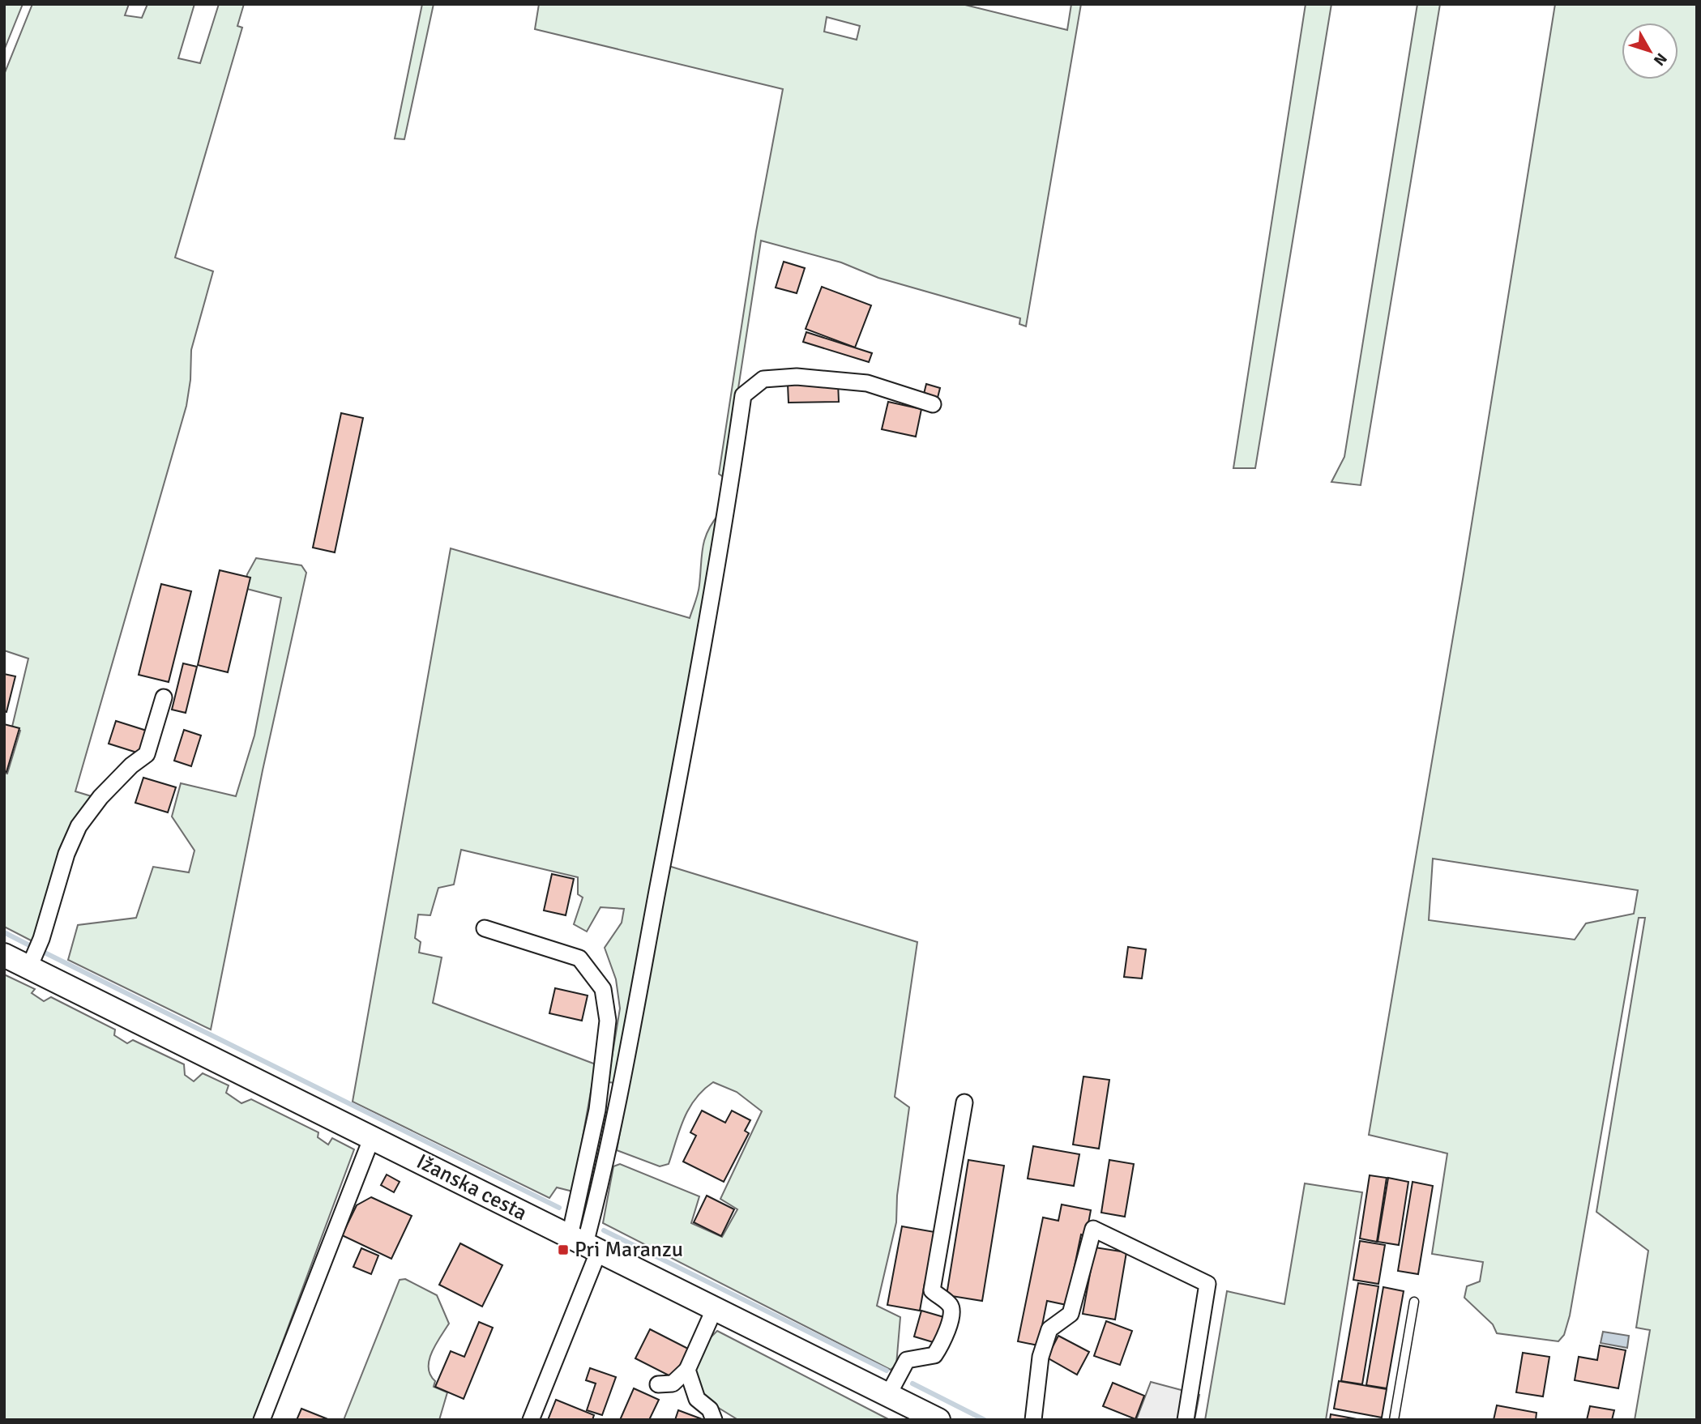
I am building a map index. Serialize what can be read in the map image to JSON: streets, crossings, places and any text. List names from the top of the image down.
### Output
{
  "streets": {
    "street": ["Ižanska cesta"]
  },
  "places": {
    "transit": ["Pri Maranzu"]
  },
  "north": "bottom right"
}
